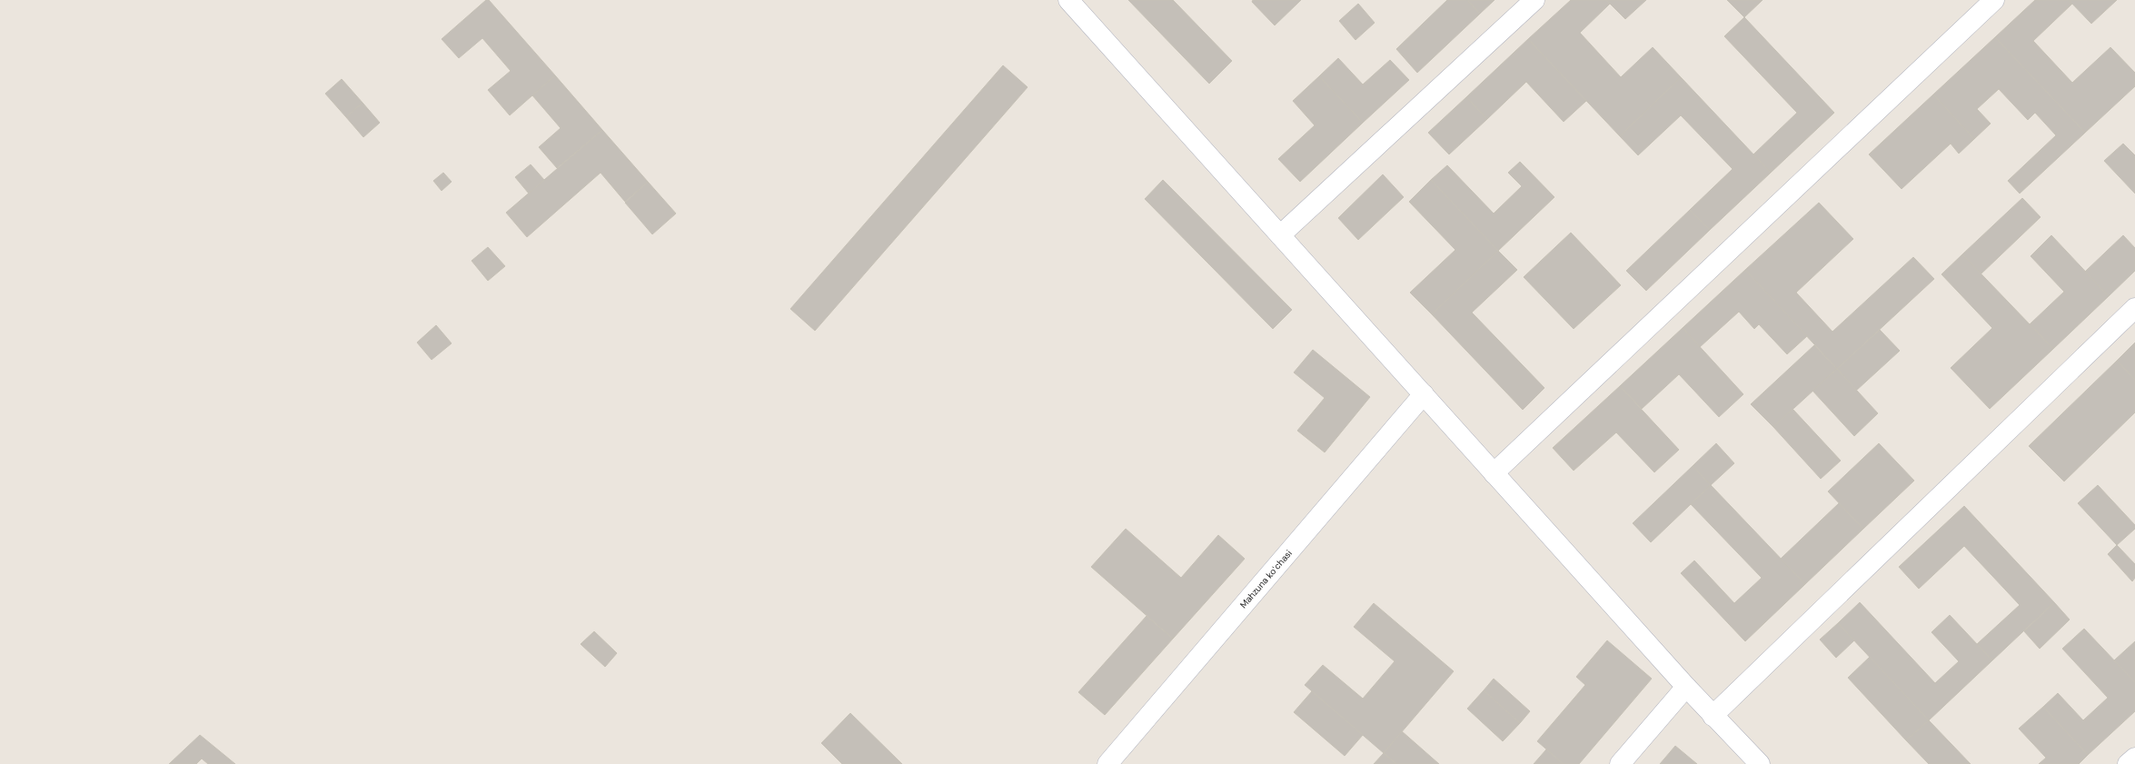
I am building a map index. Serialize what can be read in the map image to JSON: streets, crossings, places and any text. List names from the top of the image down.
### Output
{
  "streets": {
    "street": ["Mahzuna koʻchasi"]
  }
}
